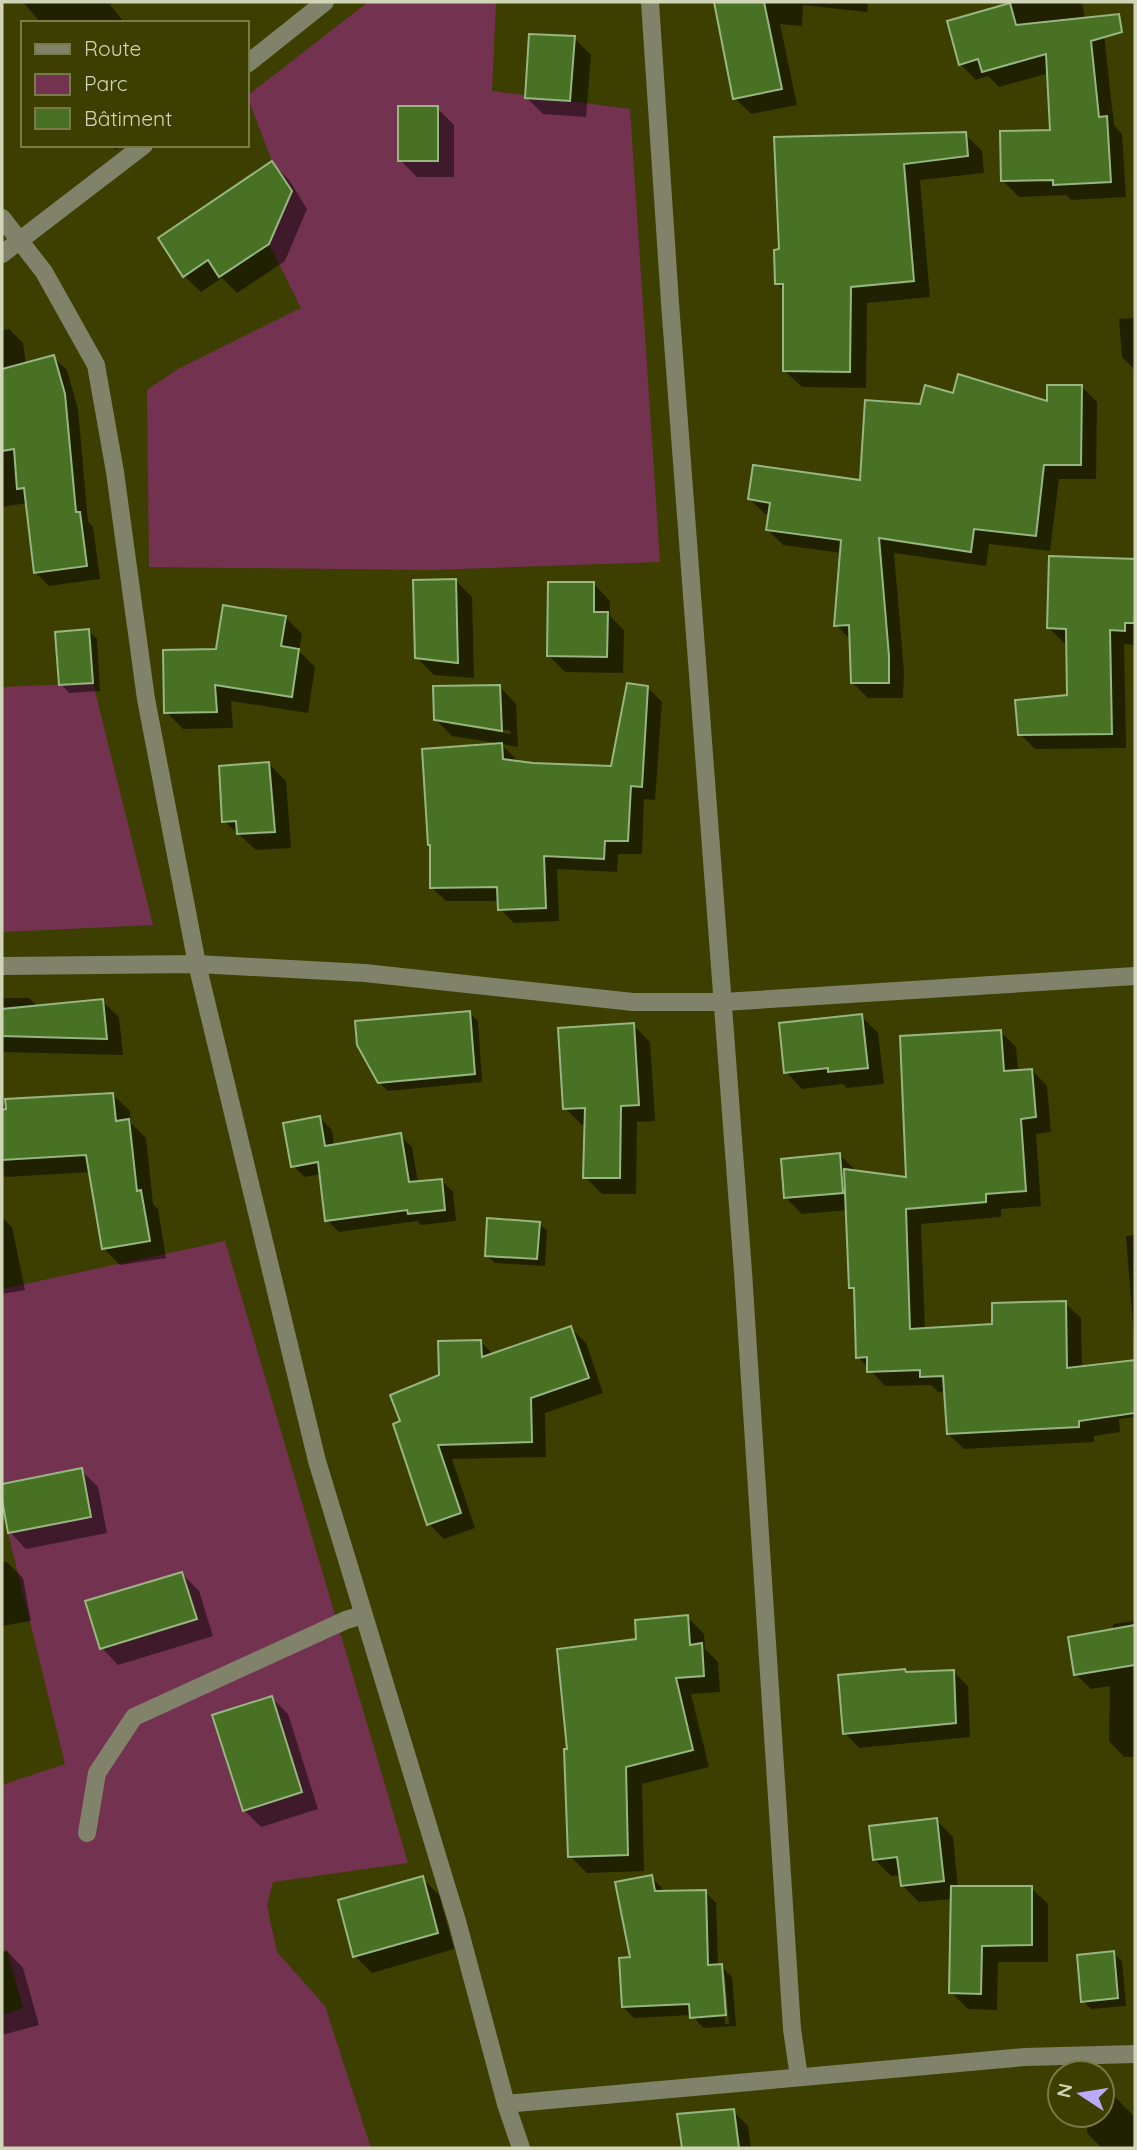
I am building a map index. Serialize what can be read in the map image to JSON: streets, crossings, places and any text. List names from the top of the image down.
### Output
{
  "legend": ["Route", "Parc", "Bâtiment"],
  "north": "left"
}
